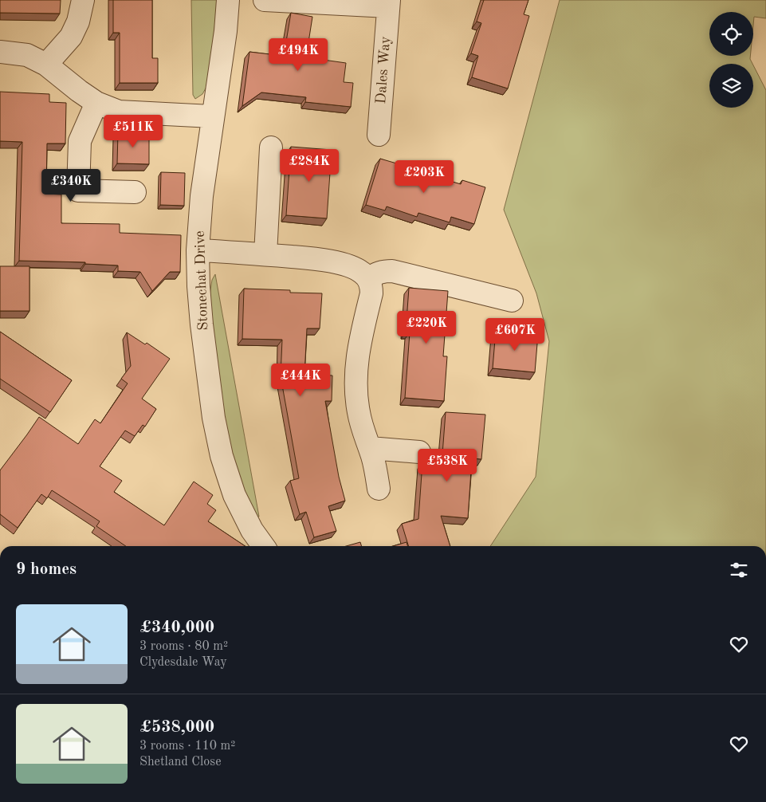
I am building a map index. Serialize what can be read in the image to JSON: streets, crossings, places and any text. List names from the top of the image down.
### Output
{
  "streets": {
    "street": ["Dales Way", "Stonechat Drive"]
  },
  "page": {
    "price": [
      "£494K",
      "£511K",
      "£284K",
      "£203K",
      "£340K",
      "£220K",
      "£607K",
      "£444K",
      "£538K"
    ],
    "heading": "9 homes",
    "list": [
      {
        "name": "£340,000",
        "note": "3 rooms · 80 m² · Clydesdale Way"
      },
      {
        "name": "£538,000",
        "note": "3 rooms · 110 m² · Shetland Close"
      }
    ]
  }
}
